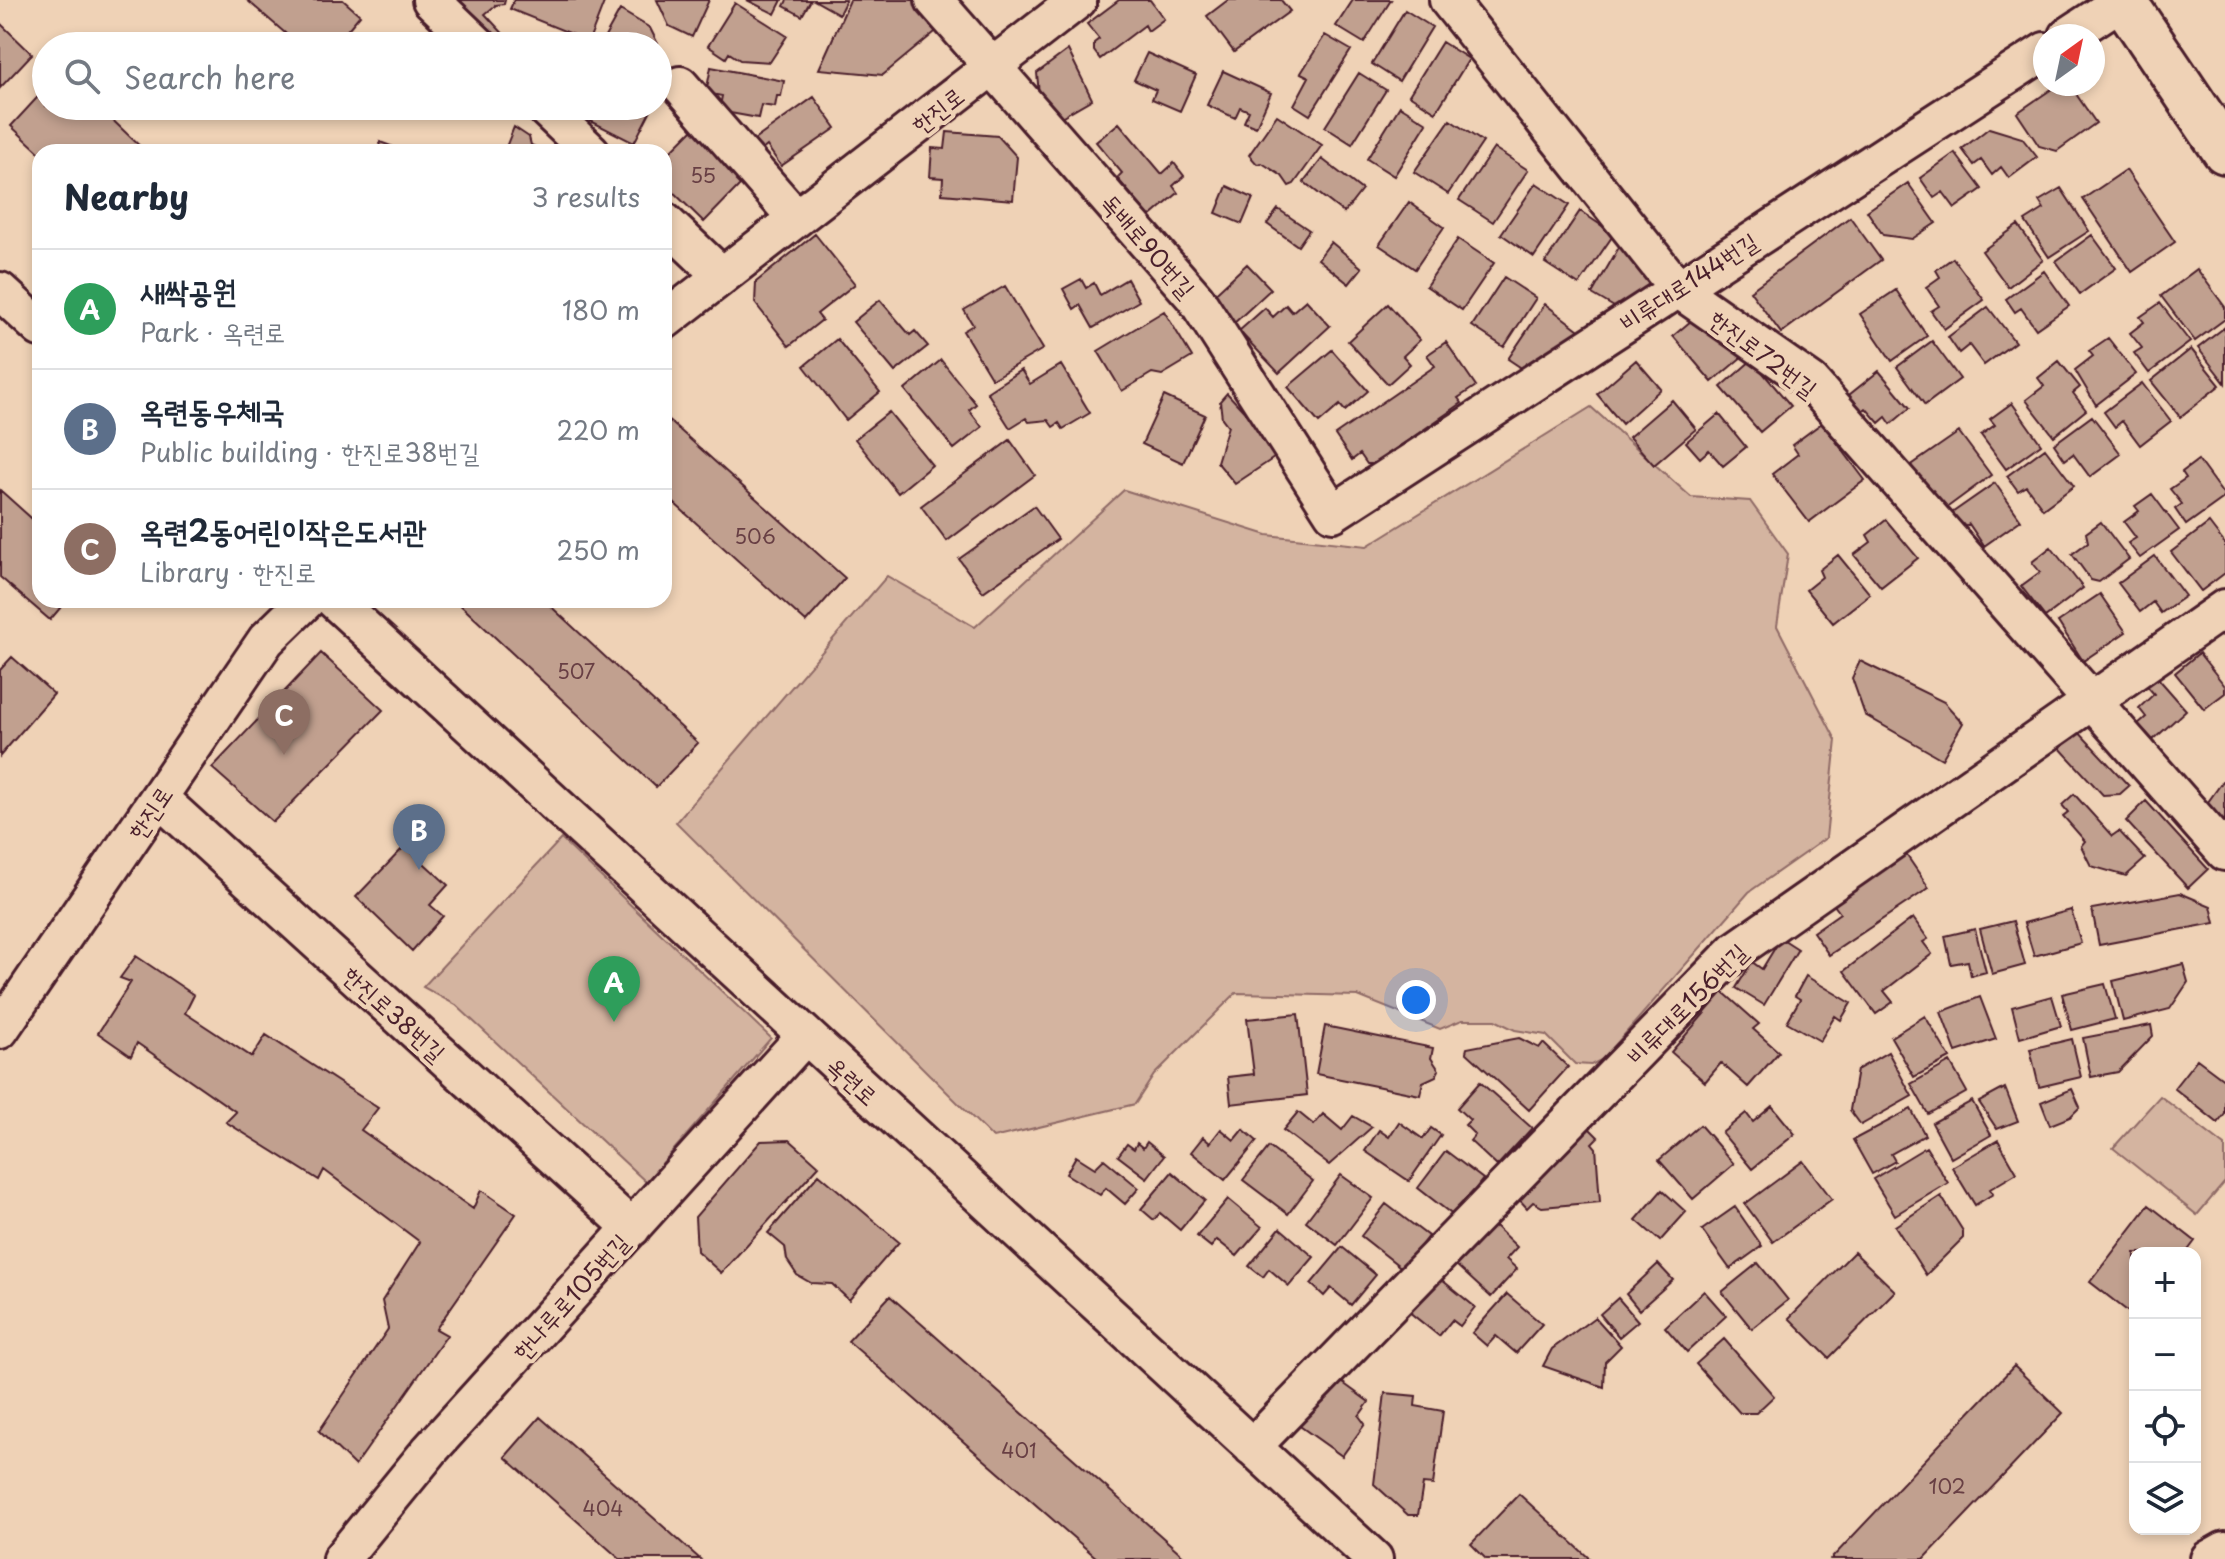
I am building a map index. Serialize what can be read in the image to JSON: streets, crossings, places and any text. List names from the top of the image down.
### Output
{
  "streets": {
    "street": [
      "한진로",
      "독배로90번길",
      "비류대로144번길",
      "한진로72번길",
      "비류대로156번길",
      "한진로38번길",
      "옥련로",
      "한나루로105번길"
    ]
  },
  "crossings": [
    ["한진로", "독배로90번길"],
    ["한진로", "한진로38번길"],
    ["독배로90번길", "비류대로144번길"],
    ["비류대로144번길", "한진로72번길"],
    ["한진로72번길", "비류대로156번길"],
    ["비류대로156번길", "옥련로"],
    ["한진로38번길", "한나루로105번길"],
    ["옥련로", "한나루로105번길"]
  ],
  "house_numbers": [
    "55",
    "506",
    "507",
    "401",
    "102",
    "404"
  ],
  "north": "top right",
  "page": {
    "search": "Search here",
    "heading": ["Nearby", "3 results"],
    "list": [
      {
        "mark": "A",
        "name": "새싹공원",
        "note": "Park · 옥련로",
        "value": "180 m"
      },
      {
        "mark": "B",
        "name": "옥련동우체국",
        "note": "Public building · 한진로38번길",
        "value": "220 m"
      },
      {
        "mark": "C",
        "name": "옥련2동어린이작은도서관",
        "note": "Library · 한진로",
        "value": "250 m"
      }
    ],
    "pins": ["C", "B", "A"],
    "map_buttons": ["+", "−"]
  }
}
